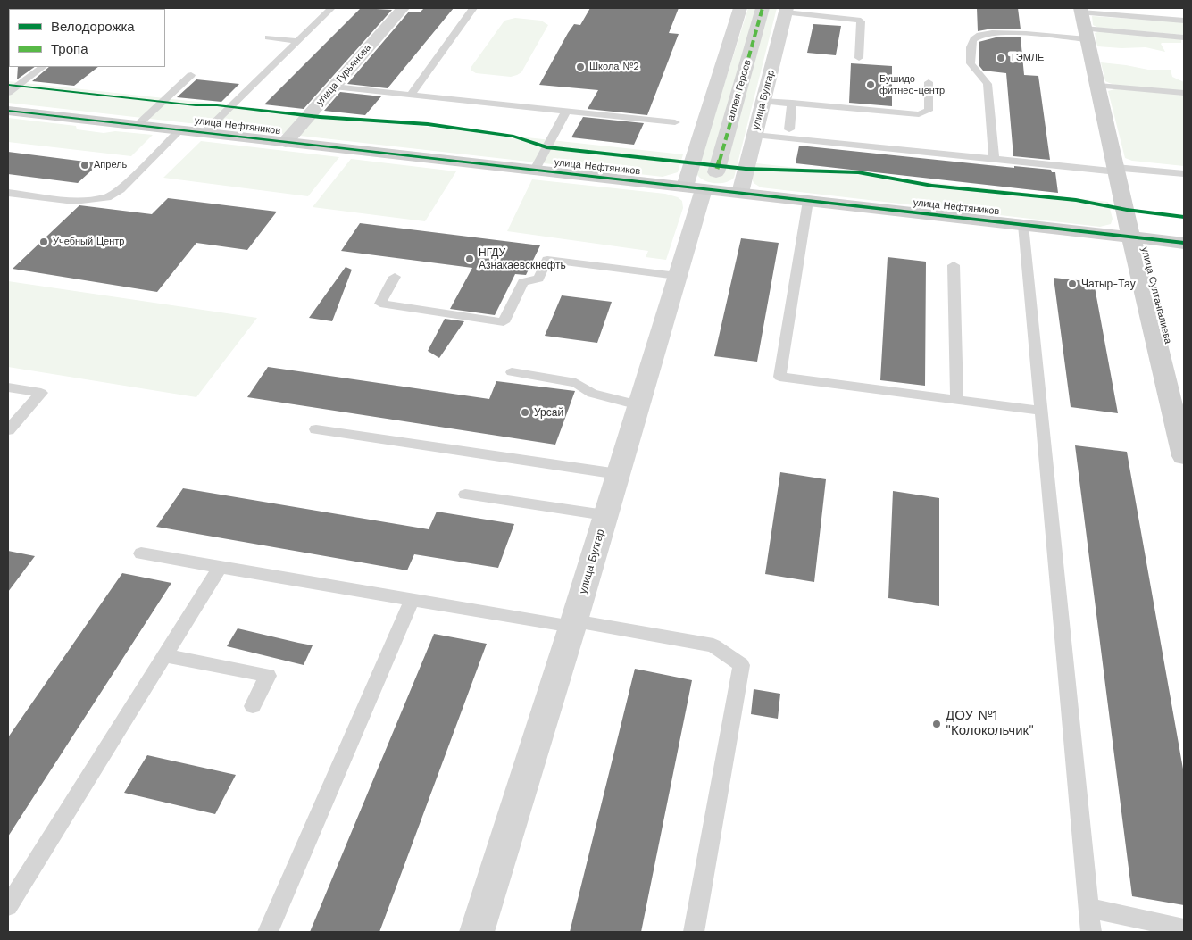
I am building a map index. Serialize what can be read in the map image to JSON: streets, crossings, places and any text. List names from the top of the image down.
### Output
{
  "streets": {
    "street": [
      "улица Гурьянова",
      "аллея Героев",
      "улица Булгар",
      "улица Нефтяников",
      "улица Султангалиева"
    ]
  },
  "crossings": [
    ["улица Гурьянова", "улица Нефтяников"],
    ["аллея Героев", "улица Булгар"],
    ["аллея Героев", "улица Нефтяников"],
    ["улица Булгар", "улица Нефтяников"],
    ["улица Нефтяников", "улица Султангалиева"]
  ],
  "places": [
    "ТЭМЛЕ",
    "Школа №2",
    "Бушидо фитнес-центр",
    "Апрель",
    "Учебный Центр",
    "НГДУ Азнакаевскнефть",
    "Чатыр-Тау",
    "Урсай",
    "ДОУ №1 \"Колокольчик\""
  ],
  "legend": ["Велодорожка", "Тропа"]
}
